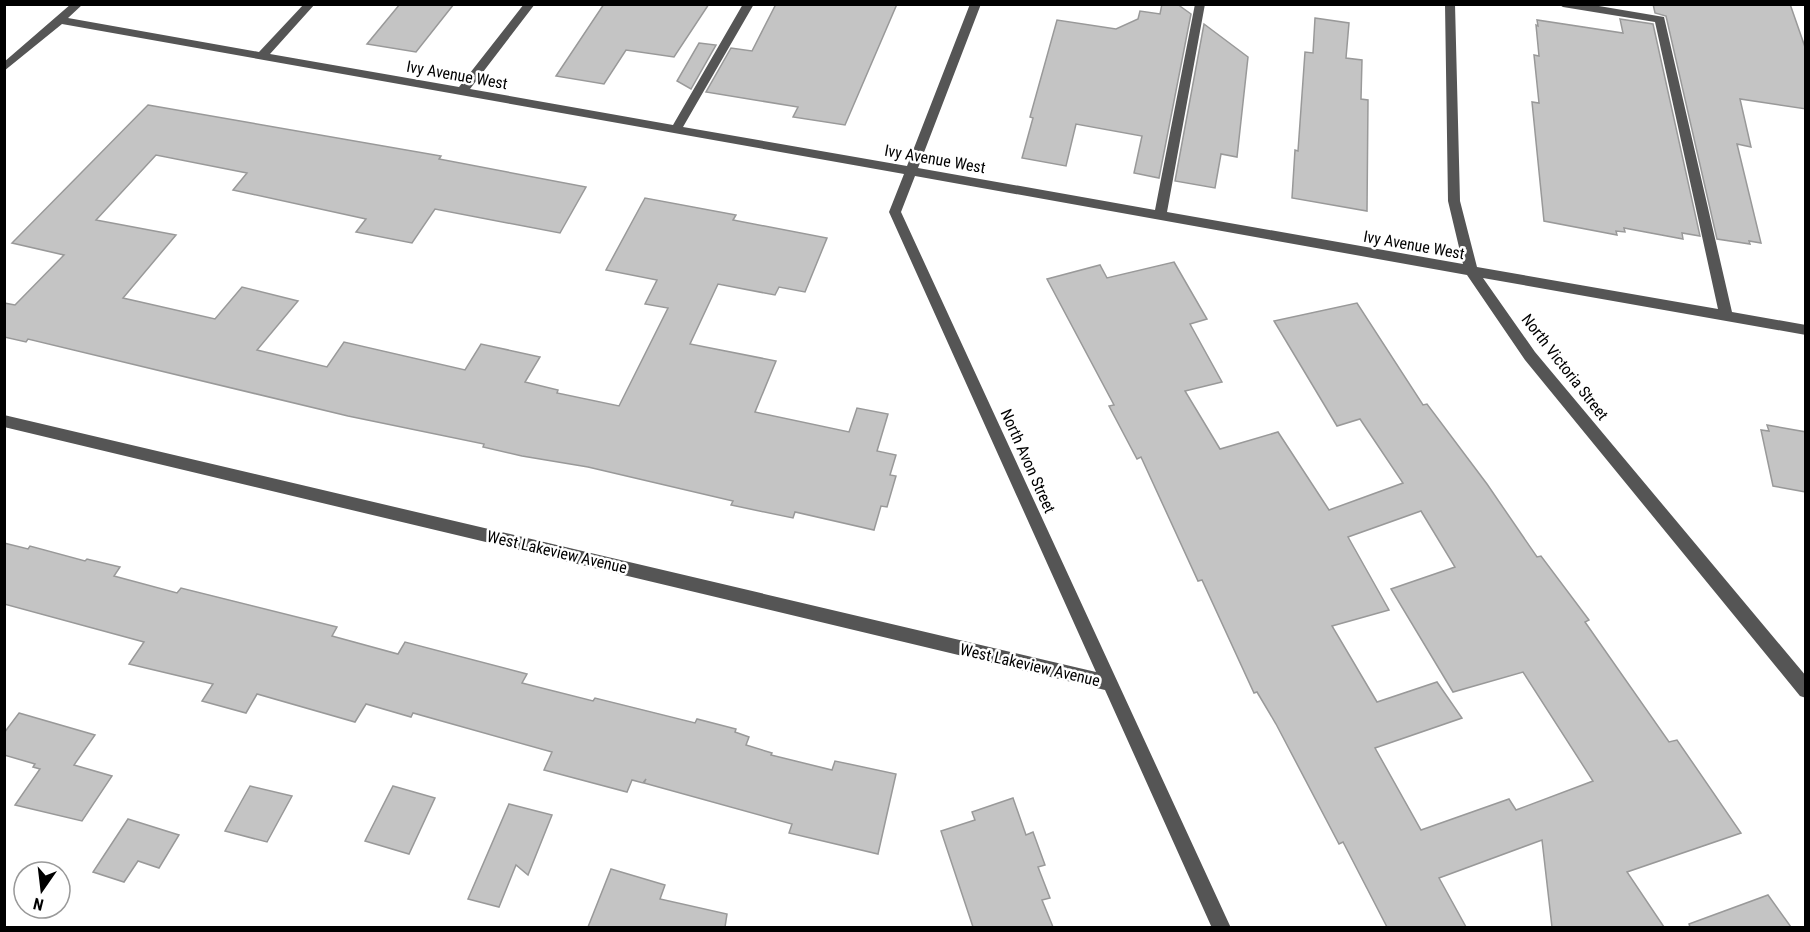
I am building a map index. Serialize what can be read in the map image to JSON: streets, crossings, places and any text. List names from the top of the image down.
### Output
{
  "streets": {
    "street": [
      "Ivy Avenue West",
      "North Victoria Street",
      "North Avon Street",
      "West Lakeview Avenue"
    ]
  },
  "crossings": [
    ["Ivy Avenue West", "North Victoria Street"],
    ["Ivy Avenue West", "North Avon Street"],
    ["North Avon Street", "West Lakeview Avenue"]
  ],
  "north": "bottom"
}
